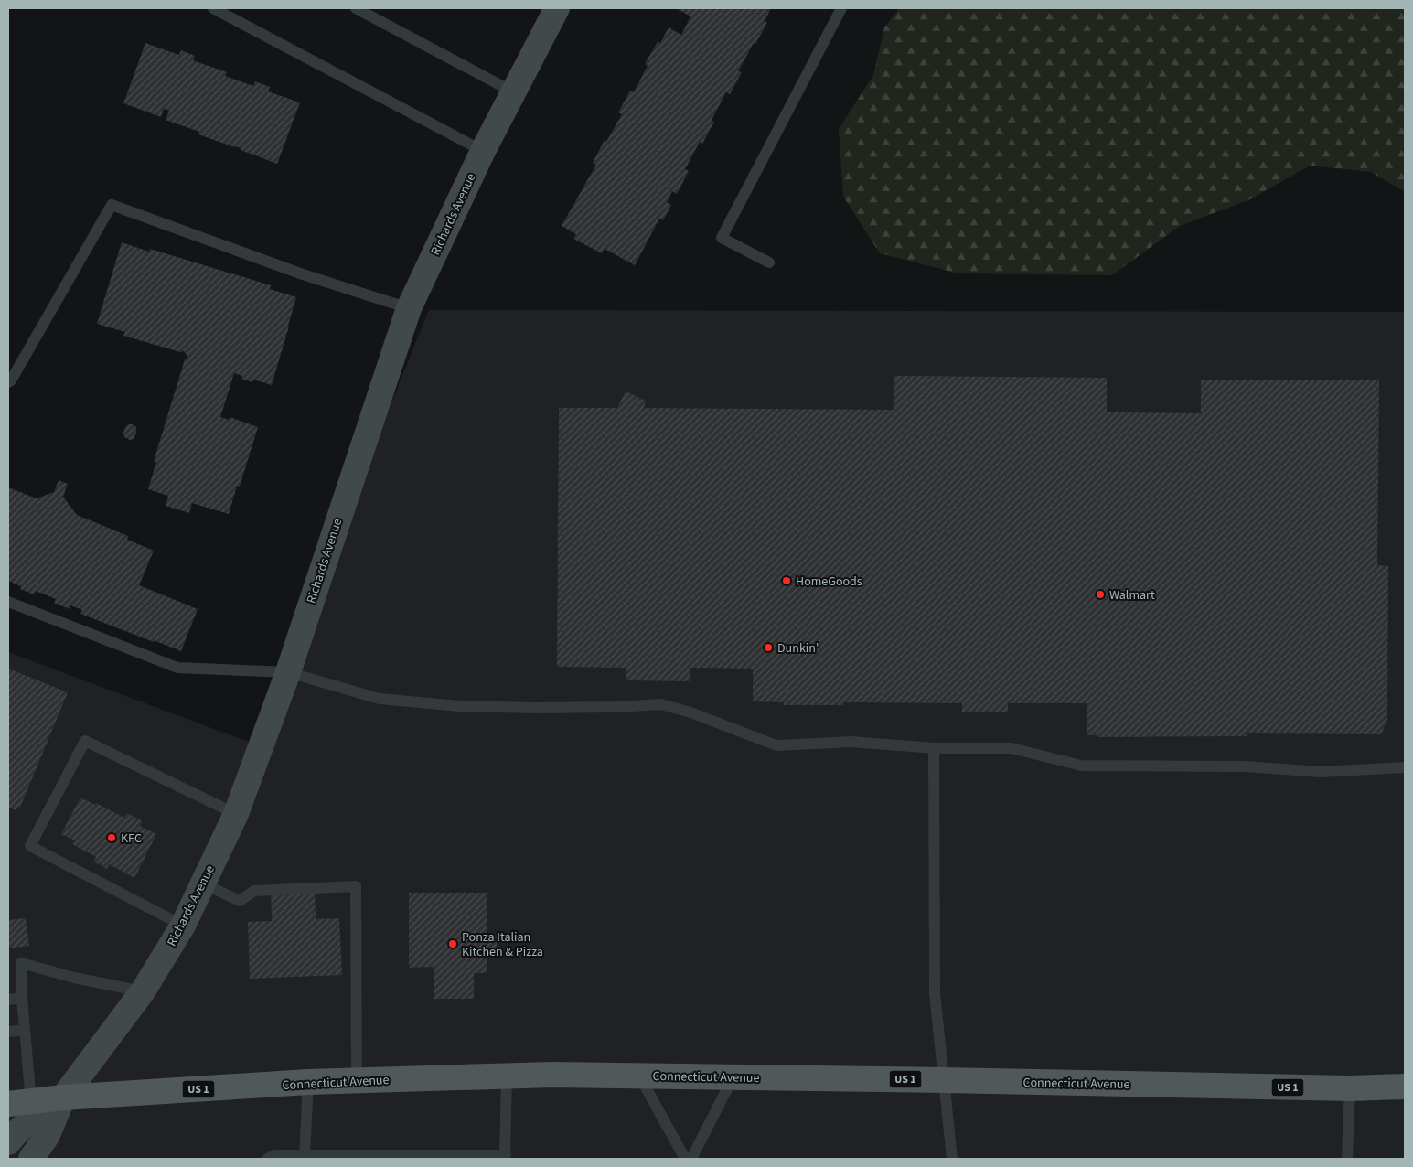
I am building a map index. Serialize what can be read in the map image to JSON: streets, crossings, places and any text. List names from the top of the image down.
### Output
{
  "streets": {
    "main road": ["Connecticut Avenue", "US 1"],
    "street": ["Richards Avenue"]
  },
  "crossings": [
    ["Richards Avenue", "Connecticut Avenue"]
  ],
  "places": [
    "HomeGoods",
    "Walmart",
    "Dunkin'",
    "KFC",
    "Ponza Italian Kitchen & Pizza"
  ]
}
